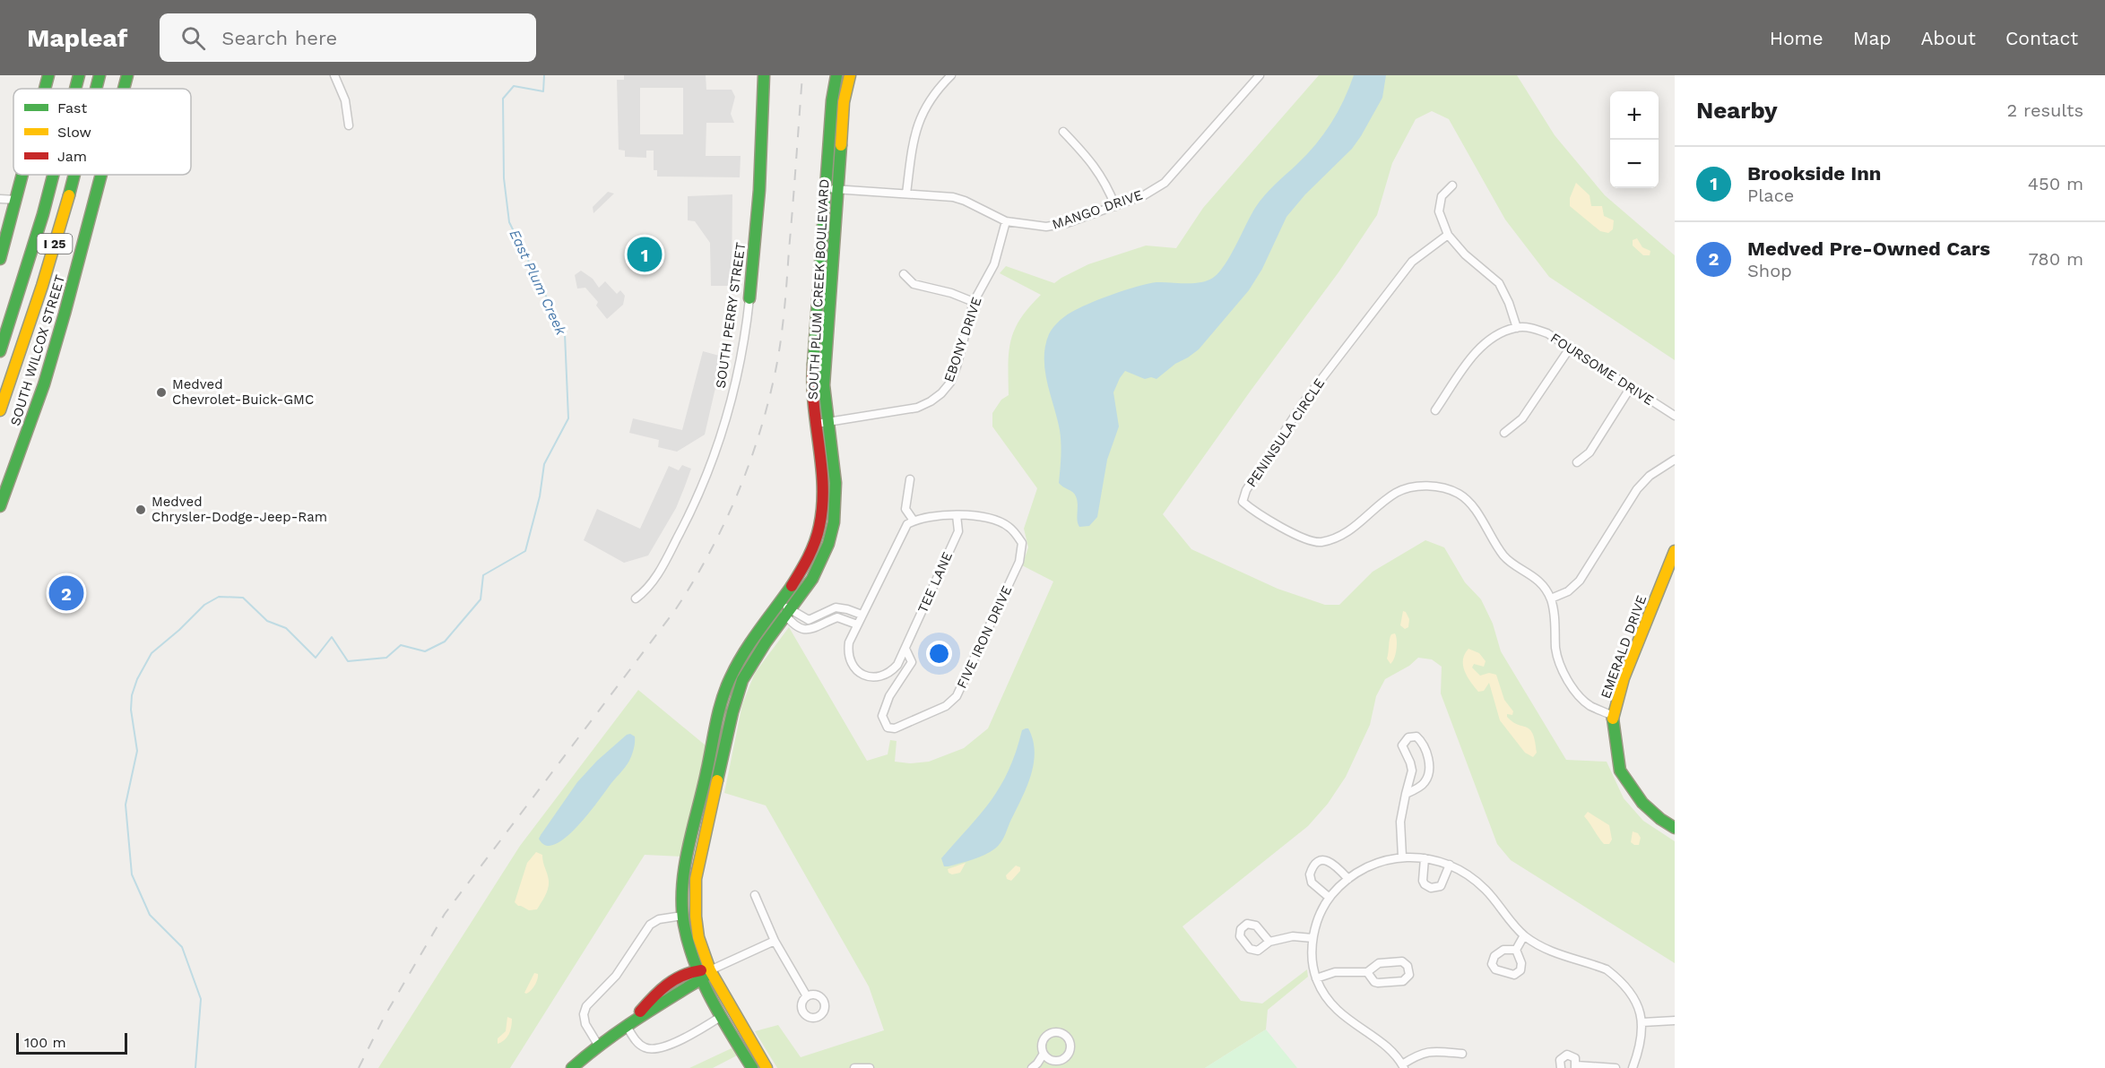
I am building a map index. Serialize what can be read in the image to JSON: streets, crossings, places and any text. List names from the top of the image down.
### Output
{
  "streets": {
    "main road": [
      "I 25",
      "SOUTH PLUM CREEK BOULEVARD",
      "SOUTH PERRY STREET",
      "SOUTH WILCOX STREET",
      "EMERALD DRIVE"
    ],
    "street": [
      "MANGO DRIVE",
      "EBONY DRIVE",
      "FOURSOME DRIVE",
      "PENINSULA CIRCLE",
      "TEE LANE",
      "FIVE IRON DRIVE"
    ]
  },
  "crossings": [
    ["MANGO DRIVE", "SOUTH PLUM CREEK BOULEVARD"],
    ["MANGO DRIVE", "EBONY DRIVE"],
    ["SOUTH PLUM CREEK BOULEVARD", "EBONY DRIVE"],
    ["PENINSULA CIRCLE", "EMERALD DRIVE"],
    ["TEE LANE", "FIVE IRON DRIVE"]
  ],
  "water": ["East Plum Creek"],
  "places": ["Medved Chevrolet-Buick-GMC", "Medved Chrysler-Dodge-Jeep-Ram"],
  "legend": ["Fast", "Slow", "Jam"],
  "scale_bar": "100 m",
  "page": {
    "header": "Mapleaf",
    "search": "Search here",
    "nav": [
      "Home",
      "Map",
      "About",
      "Contact"
    ],
    "heading": ["Nearby", "2 results"],
    "map_buttons": ["+", "−"],
    "list": [
      {
        "mark": "1",
        "name": "Brookside Inn",
        "note": "Place",
        "value": "450 m"
      },
      {
        "mark": "2",
        "name": "Medved Pre-Owned Cars",
        "note": "Shop",
        "value": "780 m"
      }
    ],
    "pins": ["1", "2"],
    "scale": "100 m"
  }
}
